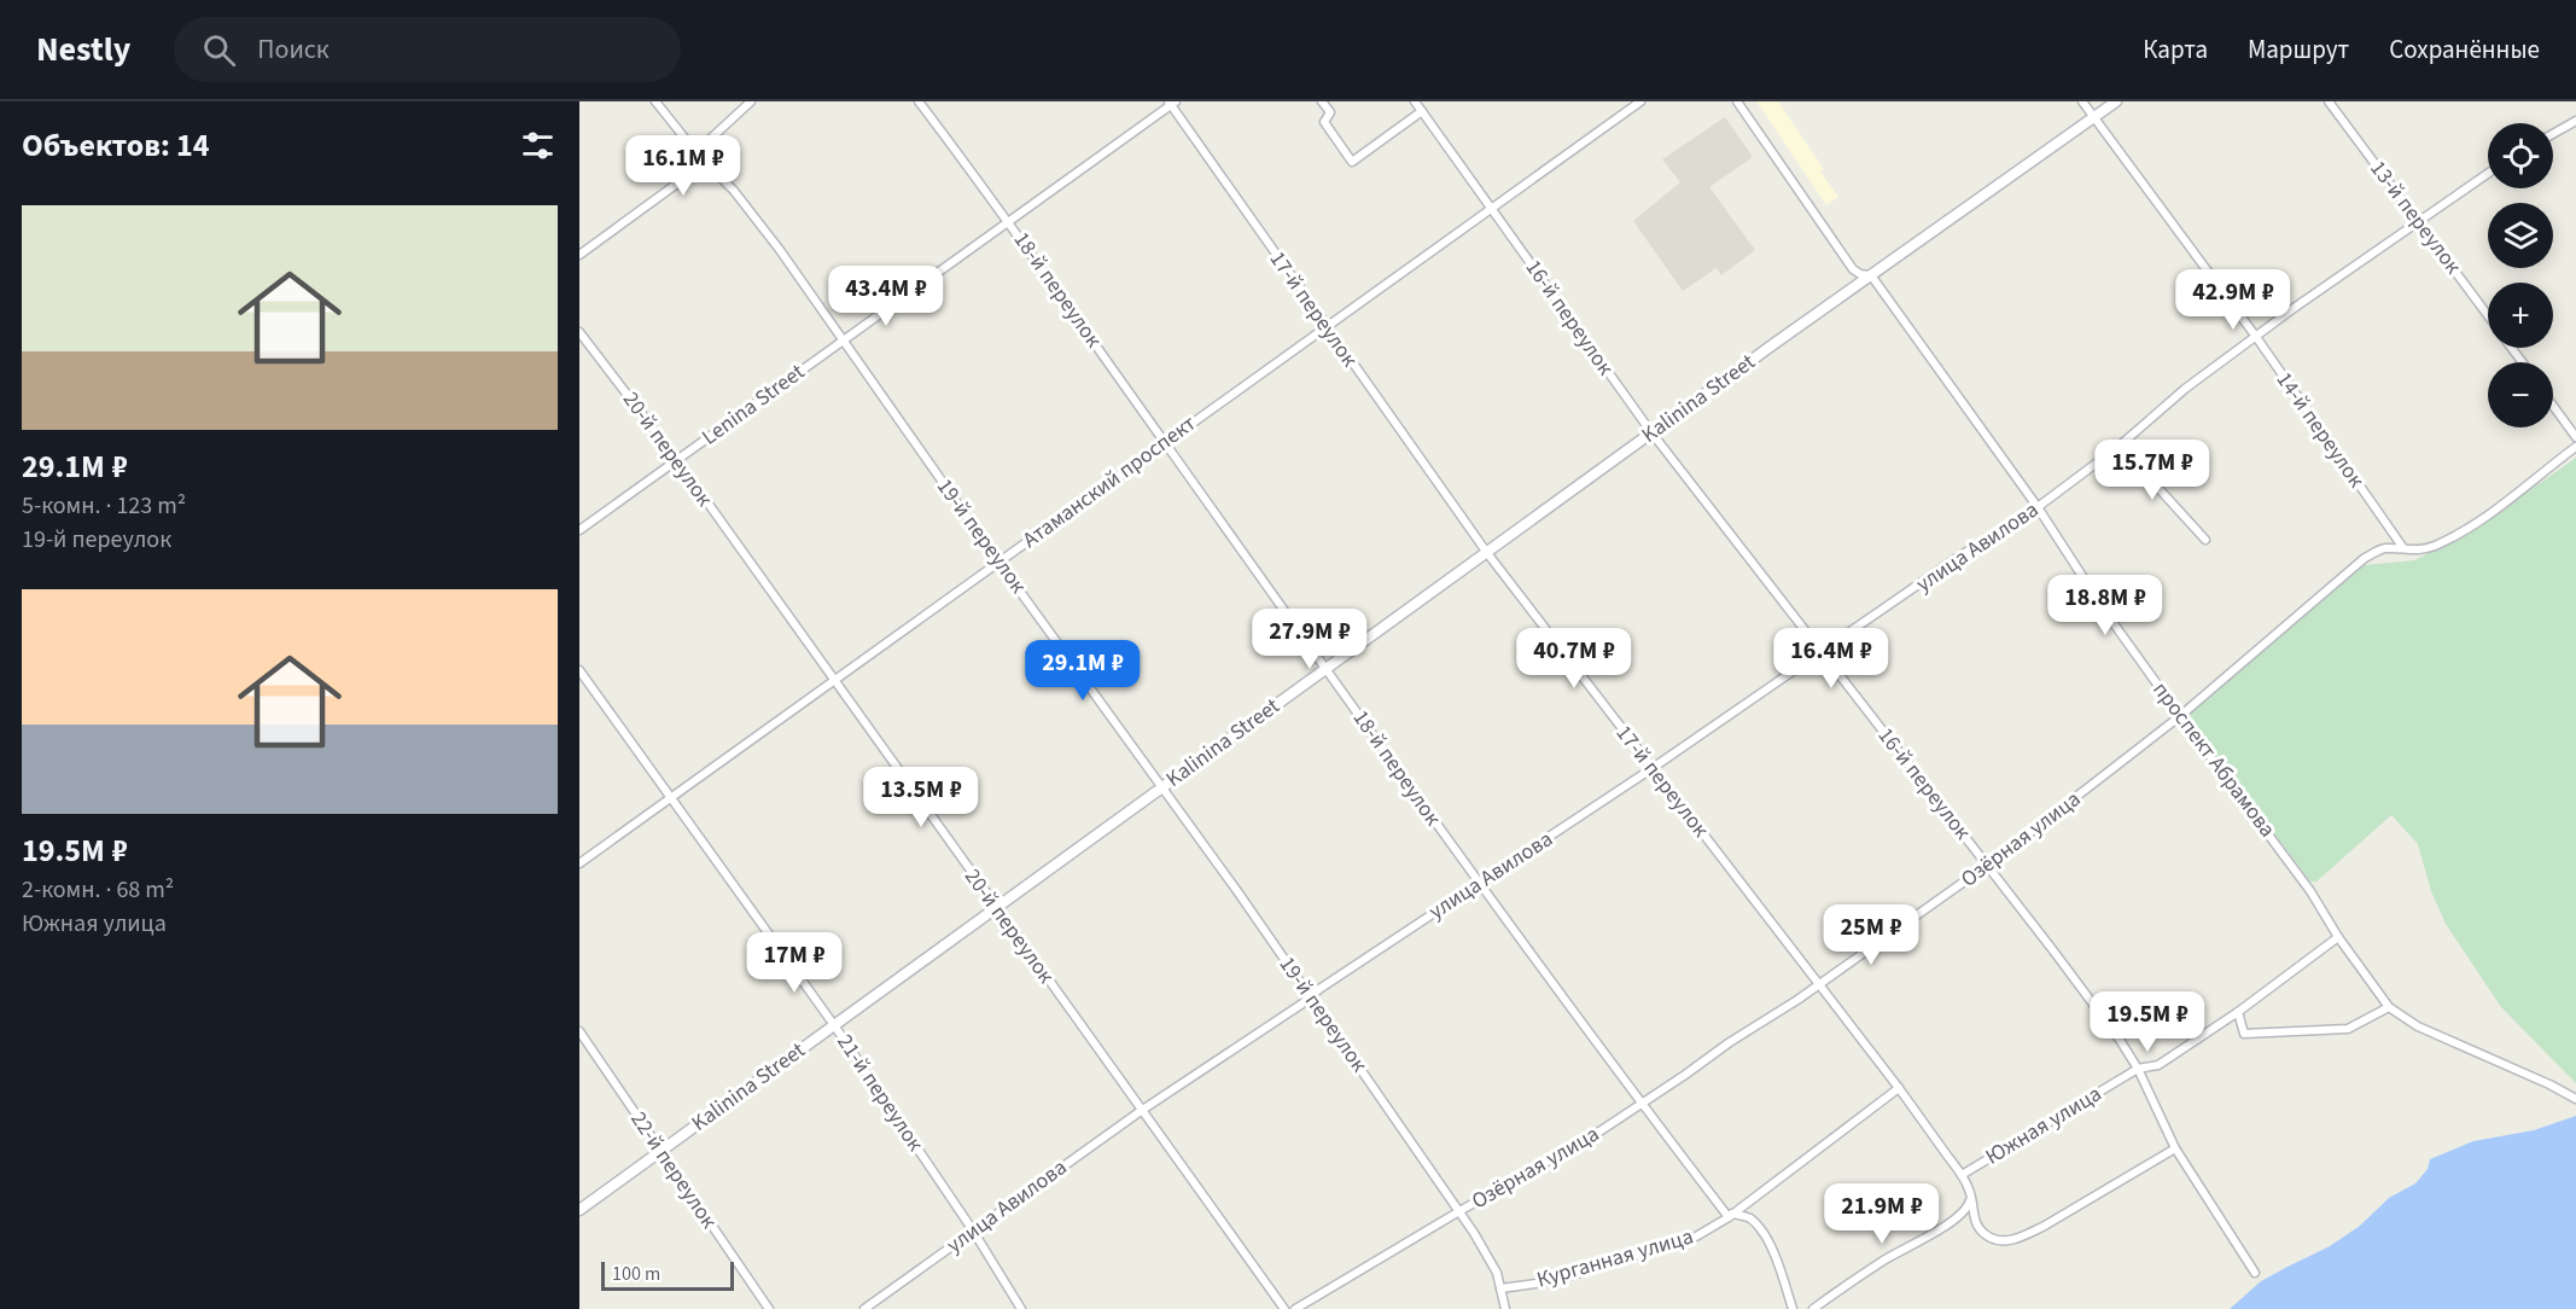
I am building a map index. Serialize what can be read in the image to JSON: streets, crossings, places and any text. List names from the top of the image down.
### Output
{
  "streets": {
    "main road": ["Kalinina Street"],
    "street": [
      "13-й переулок",
      "18-й переулок",
      "17-й переулок",
      "16-й переулок",
      "Lenina Street",
      "14-й переулок",
      "20-й переулок",
      "Атаманский проспект",
      "19-й переулок",
      "улица Авилова",
      "проспект Абрамова",
      "Озёрная улица",
      "21-й переулок",
      "Южная улица",
      "22-й переулок",
      "Курганная улица"
    ]
  },
  "crossings": [
    ["13-й переулок", "улица Авилова"],
    ["18-й переулок", "Kalinina Street"],
    ["18-й переулок", "Lenina Street"],
    ["18-й переулок", "Атаманский проспект"],
    ["18-й переулок", "улица Авилова"],
    ["18-й переулок", "Озёрная улица"],
    ["18-й переулок", "Курганная улица"],
    ["17-й переулок", "16-й переулок"],
    ["17-й переулок", "Kalinina Street"],
    ["17-й переулок", "Lenina Street"],
    ["17-й переулок", "Атаманский проспект"],
    ["17-й переулок", "улица Авилова"],
    ["17-й переулок", "Озёрная улица"],
    ["17-й переулок", "Южная улица"],
    ["17-й переулок", "Курганная улица"],
    ["16-й переулок", "Kalinina Street"],
    ["16-й переулок", "Атаманский проспект"],
    ["16-й переулок", "улица Авилова"],
    ["16-й переулок", "Озёрная улица"],
    ["16-й переулок", "Южная улица"],
    ["Kalinina Street", "14-й переулок"],
    ["Kalinina Street", "20-й переулок"],
    ["Kalinina Street", "19-й переулок"],
    ["Kalinina Street", "проспект Абрамова"],
    ["Kalinina Street", "21-й переулок"],
    ["Kalinina Street", "22-й переулок"],
    ["Lenina Street", "20-й переулок"],
    ["Lenina Street", "19-й переулок"],
    ["14-й переулок", "улица Авилова"],
    ["14-й переулок", "Озёрная улица"],
    ["20-й переулок", "Атаманский проспект"],
    ["20-й переулок", "улица Авилова"],
    ["Атаманский проспект", "19-й переулок"],
    ["Атаманский проспект", "21-й переулок"],
    ["19-й переулок", "улица Авилова"],
    ["19-й переулок", "Озёрная улица"],
    ["19-й переулок", "Курганная улица"],
    ["улица Авилова", "проспект Абрамова"],
    ["улица Авилова", "21-й переулок"],
    ["проспект Абрамова", "Озёрная улица"],
    ["проспект Абрамова", "Южная улица"]
  ],
  "scale_bar": "100 m",
  "page": {
    "header": "Nestly",
    "search": "Поиск",
    "nav": ["Карта", "Маршрут", "Сохранённые"],
    "heading": "Объектов: 14",
    "map_buttons": ["+", "−"],
    "price": [
      "16.1M ₽",
      "43.4M ₽",
      "42.9M ₽",
      "15.7M ₽",
      "18.8M ₽",
      "27.9M ₽",
      "40.7M ₽",
      "16.4M ₽",
      "29.1M ₽",
      "13.5M ₽",
      "25M ₽",
      "17M ₽",
      "19.5M ₽",
      "21.9M ₽"
    ],
    "list": [
      {
        "name": "29.1M ₽",
        "note": "5-комн. · 123 m² · 19-й переулок"
      },
      {
        "name": "19.5M ₽",
        "note": "2-комн. · 68 m² · Южная улица"
      }
    ],
    "scale": "100 m"
  }
}
